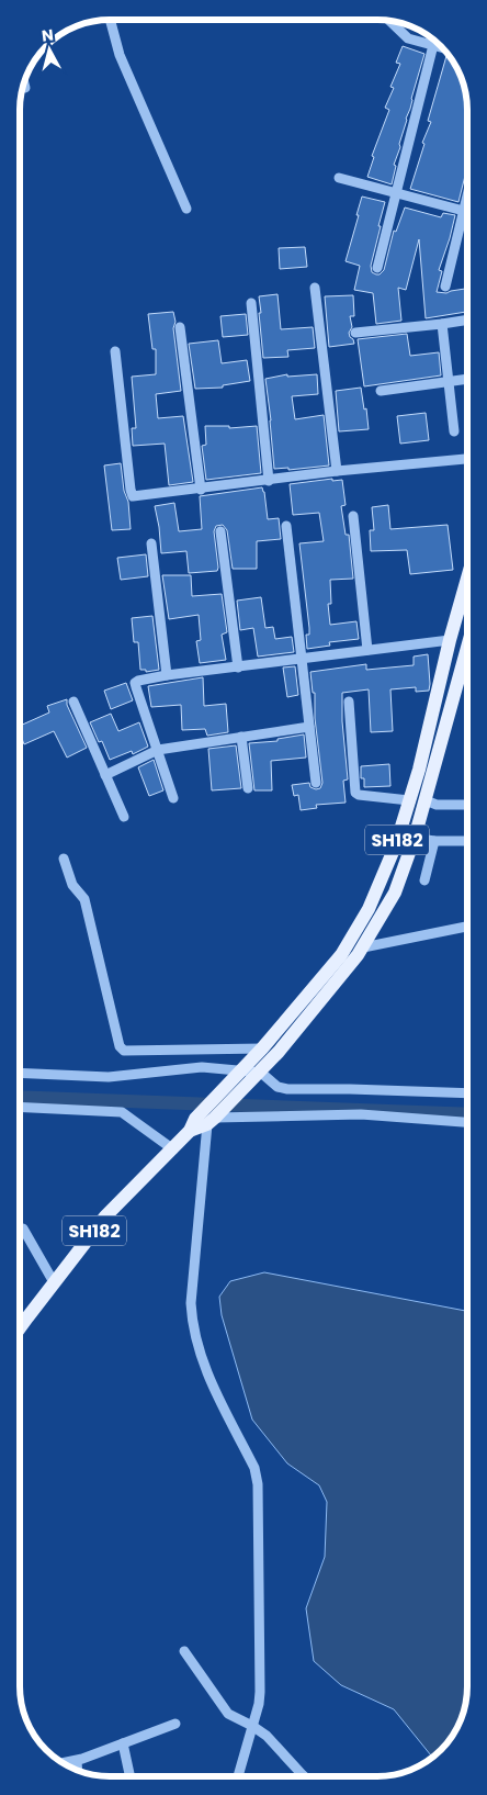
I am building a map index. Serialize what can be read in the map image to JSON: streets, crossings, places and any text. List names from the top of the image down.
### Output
{
  "streets": {
    "main road": ["SH182"]
  },
  "north": "top"
}
